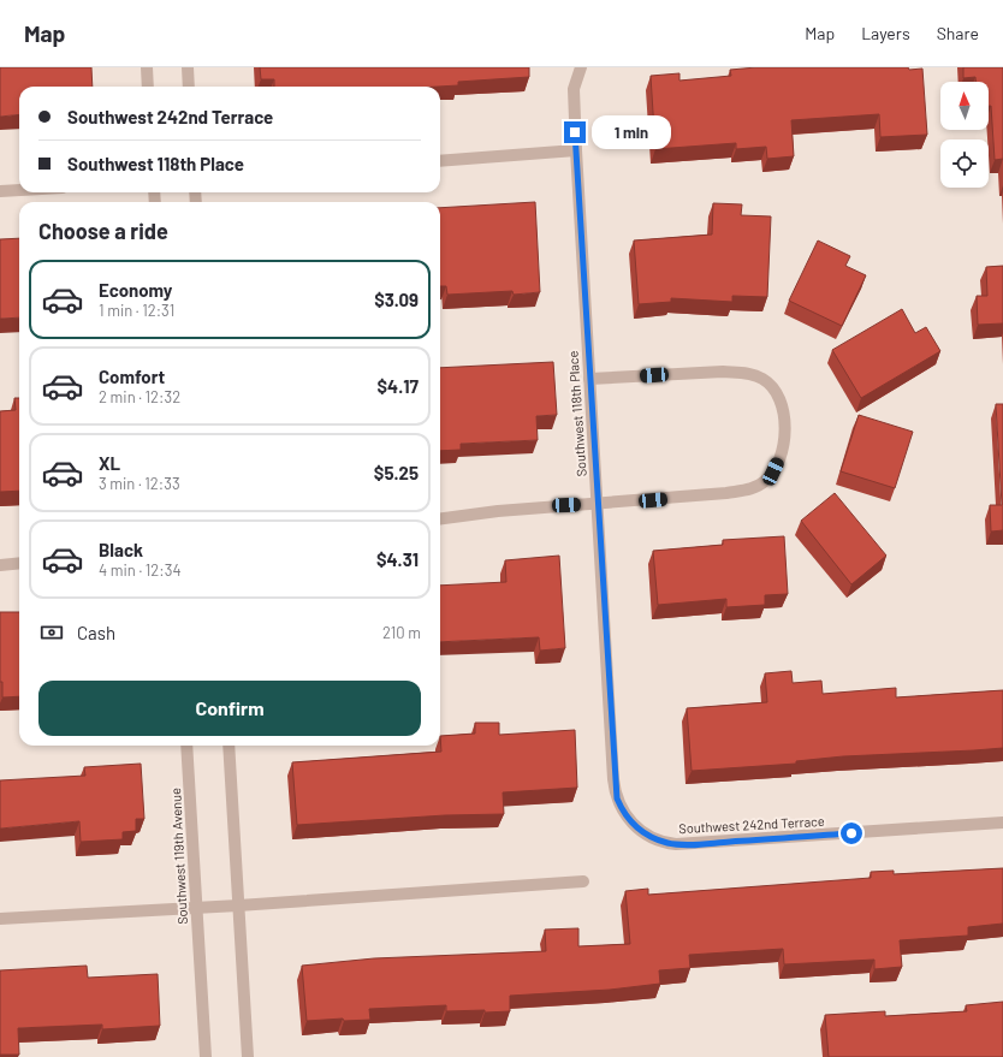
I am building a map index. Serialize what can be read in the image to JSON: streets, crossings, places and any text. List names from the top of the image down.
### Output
{
  "streets": {
    "street": ["Southwest 118th Place", "Southwest 242nd Terrace", "Southwest 119th Avenue"]
  },
  "crossings": [
    ["Southwest 118th Place", "Southwest 242nd Terrace"]
  ],
  "north": "top",
  "page": {
    "header": "Map",
    "nav": ["Map", "Layers", "Share"],
    "banner": ["Southwest 242nd Terrace", "Southwest 118th Place"],
    "bubble": "1 min",
    "heading": "Choose a ride",
    "list": [
      {
        "name": "Economy",
        "note": "1 min · 12:31",
        "value": "$3.09"
      },
      {
        "name": "Comfort",
        "note": "2 min · 12:32",
        "value": "$4.17"
      },
      {
        "name": "XL",
        "note": "3 min · 12:33",
        "value": "$5.25"
      },
      {
        "name": "Black",
        "note": "4 min · 12:34",
        "value": "$4.31"
      }
    ],
    "pay": ["Cash", "210 m"],
    "buttons": "Confirm"
  }
}
